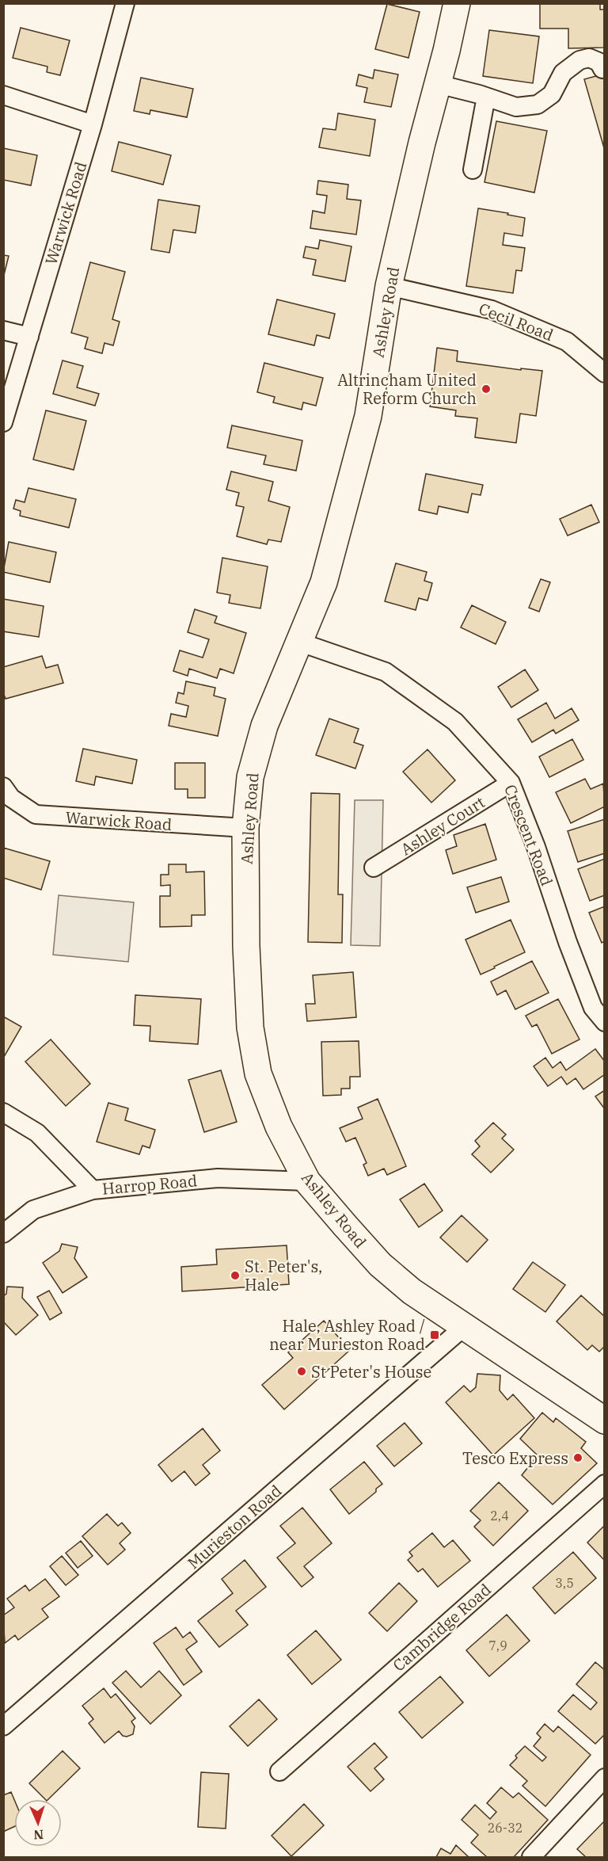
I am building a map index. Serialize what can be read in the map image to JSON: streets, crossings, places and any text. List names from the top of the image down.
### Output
{
  "streets": {
    "main road": ["Ashley Road"],
    "street": [
      "Warwick Road",
      "Cecil Road",
      "Ashley Court",
      "Crescent Road",
      "Harrop Road",
      "Murieston Road",
      "Cambridge Road"
    ]
  },
  "crossings": [
    ["Warwick Road", "Ashley Road"],
    ["Ashley Road", "Cecil Road"],
    ["Ashley Road", "Crescent Road"],
    ["Ashley Road", "Harrop Road"],
    ["Ashley Road", "Murieston Road"],
    ["Ashley Court", "Crescent Road"]
  ],
  "places": {
    "other": [
      "Altrincham United Reform Church",
      "St. Peter's, Hale",
      "St Peter's House",
      "Tesco Express"
    ],
    "transit": ["Hale, Ashley Road / near Murieston Road"]
  },
  "house_numbers": [
    "2,4",
    "3,5",
    "7,9",
    "26-32"
  ],
  "north": "bottom"
}
